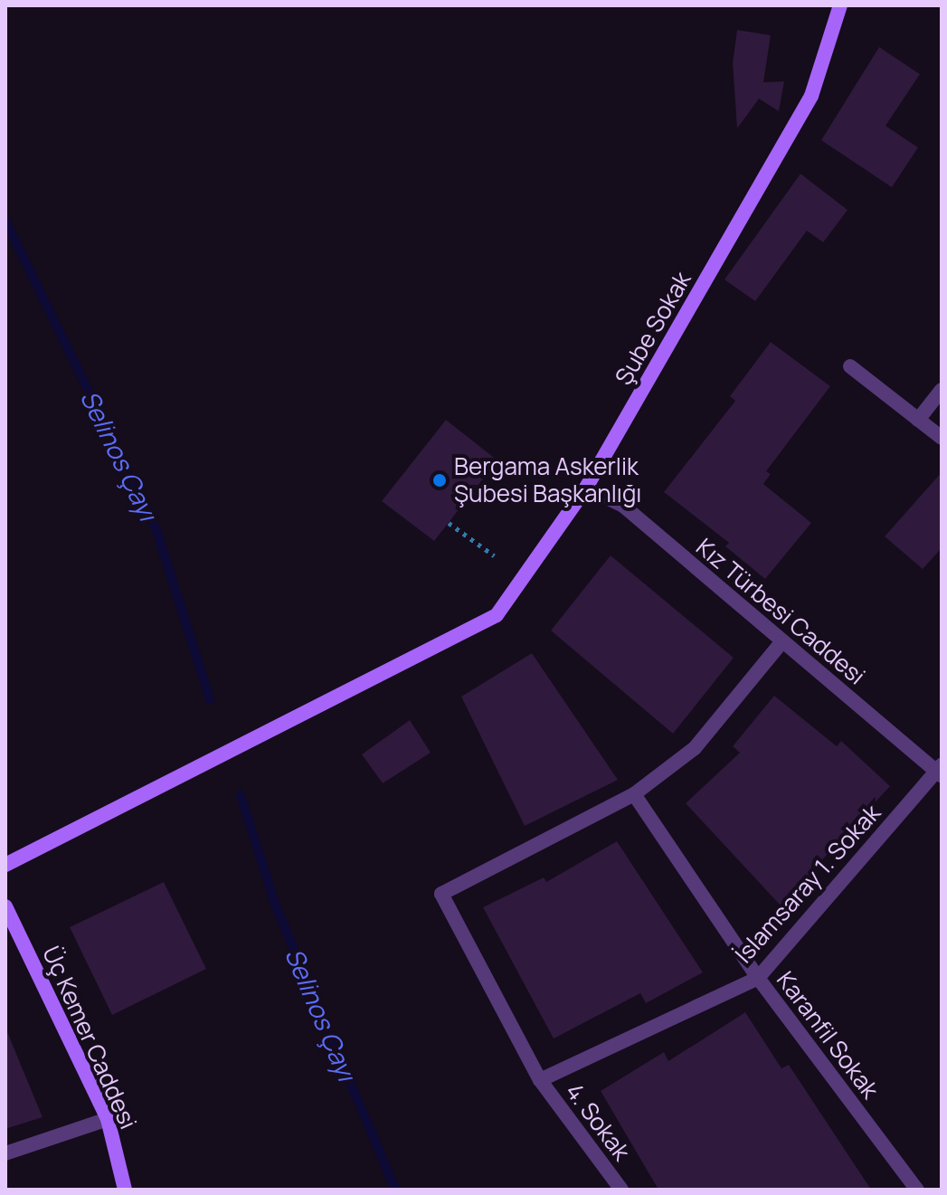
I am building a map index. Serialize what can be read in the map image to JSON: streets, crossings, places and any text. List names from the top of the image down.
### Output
{
  "streets": {
    "main road": ["Şube Sokak", "Üç Kemer Caddesi"],
    "street": [
      "Kız Türbesi Caddesi",
      "İslamsaray 1. Sokak",
      "Karanfil Sokak",
      "4. Sokak"
    ]
  },
  "crossings": [
    ["Şube Sokak", "Kız Türbesi Caddesi"],
    ["Kız Türbesi Caddesi", "İslamsaray 1. Sokak"],
    ["İslamsaray 1. Sokak", "Karanfil Sokak"],
    ["İslamsaray 1. Sokak", "4. Sokak"],
    ["Karanfil Sokak", "4. Sokak"]
  ],
  "water": ["Selinos Çayı"],
  "places": ["Bergama Askerlik Şubesi Başkanlığı"]
}
